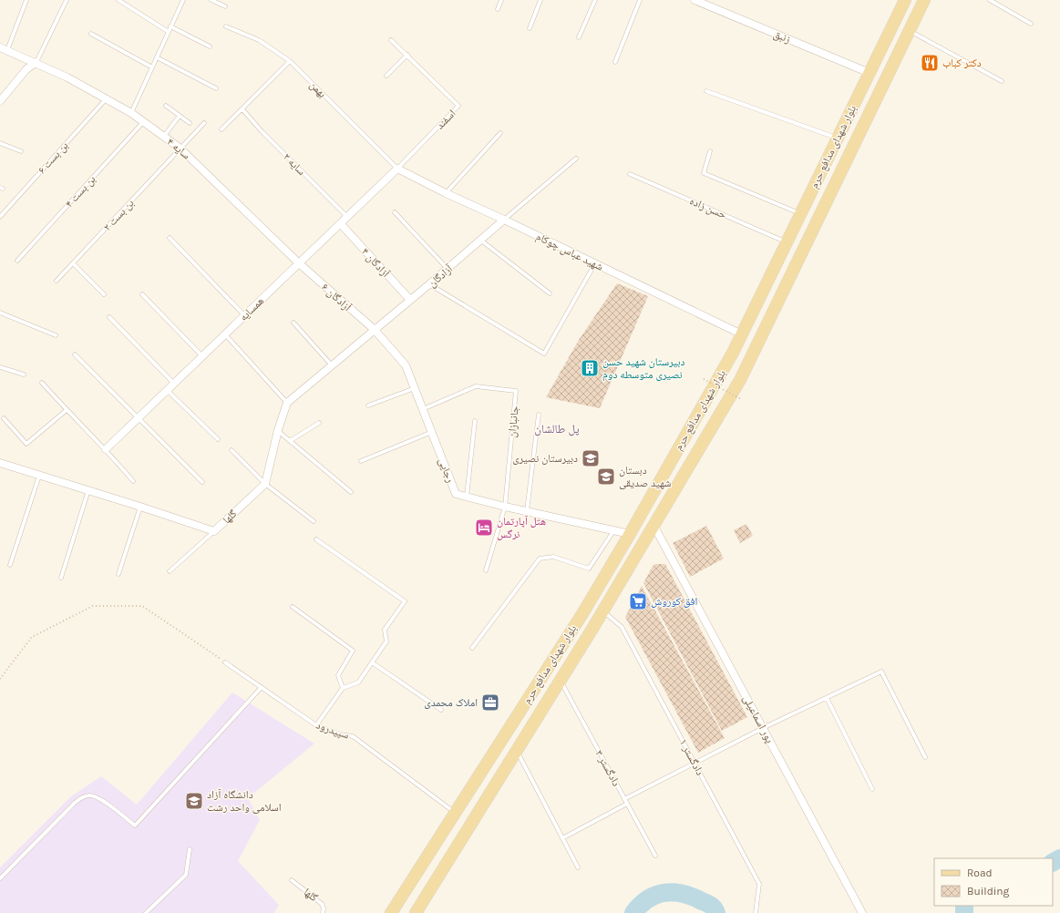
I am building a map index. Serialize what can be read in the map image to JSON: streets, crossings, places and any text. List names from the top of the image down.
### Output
{
  "streets": {
    "main road": ["بلوار شهدای مدافع حرم"],
    "street": [
      "زنبق",
      "سایه ۴",
      "شهید عباس چوکام",
      "آزادگان ۴",
      "آزادگان",
      "آزادگان ۶",
      "همسایه",
      "رجایی",
      "گلها",
      "پور اسماعیلی"
    ],
    "lane": [
      "بهمن",
      "اسفند",
      "بن بست ۶",
      "سایه ۲",
      "بن بست ۴",
      "حسن زاده",
      "بن بست ۲",
      "جانبازان",
      "سپیدرود",
      "دادگستر ۱",
      "دادگستر ۳"
    ]
  },
  "crossings": [
    ["زنبق", "بلوار شهدای مدافع حرم"],
    ["بهمن", "اسفند"],
    ["بهمن", "شهید عباس چوکام"],
    ["بهمن", "همسایه"],
    ["اسفند", "شهید عباس چوکام"],
    ["اسفند", "همسایه"],
    ["بلوار شهدای مدافع حرم", "حسن زاده"],
    ["بلوار شهدای مدافع حرم", "شهید عباس چوکام"],
    ["بلوار شهدای مدافع حرم", "رجایی"],
    ["بلوار شهدای مدافع حرم", "پور اسماعیلی"],
    ["بلوار شهدای مدافع حرم", "سپیدرود"],
    ["بلوار شهدای مدافع حرم", "دادگستر ۱"],
    ["بلوار شهدای مدافع حرم", "دادگستر ۳"],
    ["سایه ۴", "بن بست ۶"],
    ["سایه ۴", "بن بست ۴"],
    ["سایه ۴", "بن بست ۲"],
    ["سایه ۴", "آزادگان ۶"],
    ["سایه ۴", "همسایه"],
    ["سایه ۲", "همسایه"],
    ["شهید عباس چوکام", "آزادگان"],
    ["شهید عباس چوکام", "همسایه"],
    ["آزادگان ۴", "آزادگان"],
    ["آزادگان ۴", "همسایه"],
    ["آزادگان", "آزادگان ۶"],
    ["آزادگان", "رجایی"],
    ["آزادگان ۶", "همسایه"],
    ["آزادگان ۶", "رجایی"],
    ["جانبازان", "رجایی"]
  ],
  "districts": ["پل طالشان"],
  "places": {
    "restaurant": ["دکتر کباب"],
    "building": ["دبیرستان شهید حسن نصیری متوسطه دوم"],
    "school or university": ["دبیرستان نصیری", "دبستان شهید صدیقی", "دانشگاه آزاد اسلامی واحد رشت"],
    "hotel": ["هتل آپارتمان نرگس"],
    "supermarket": ["افق کوروش"],
    "office": ["املاک محمدی"]
  },
  "legend": ["Road", "Building"]
}
